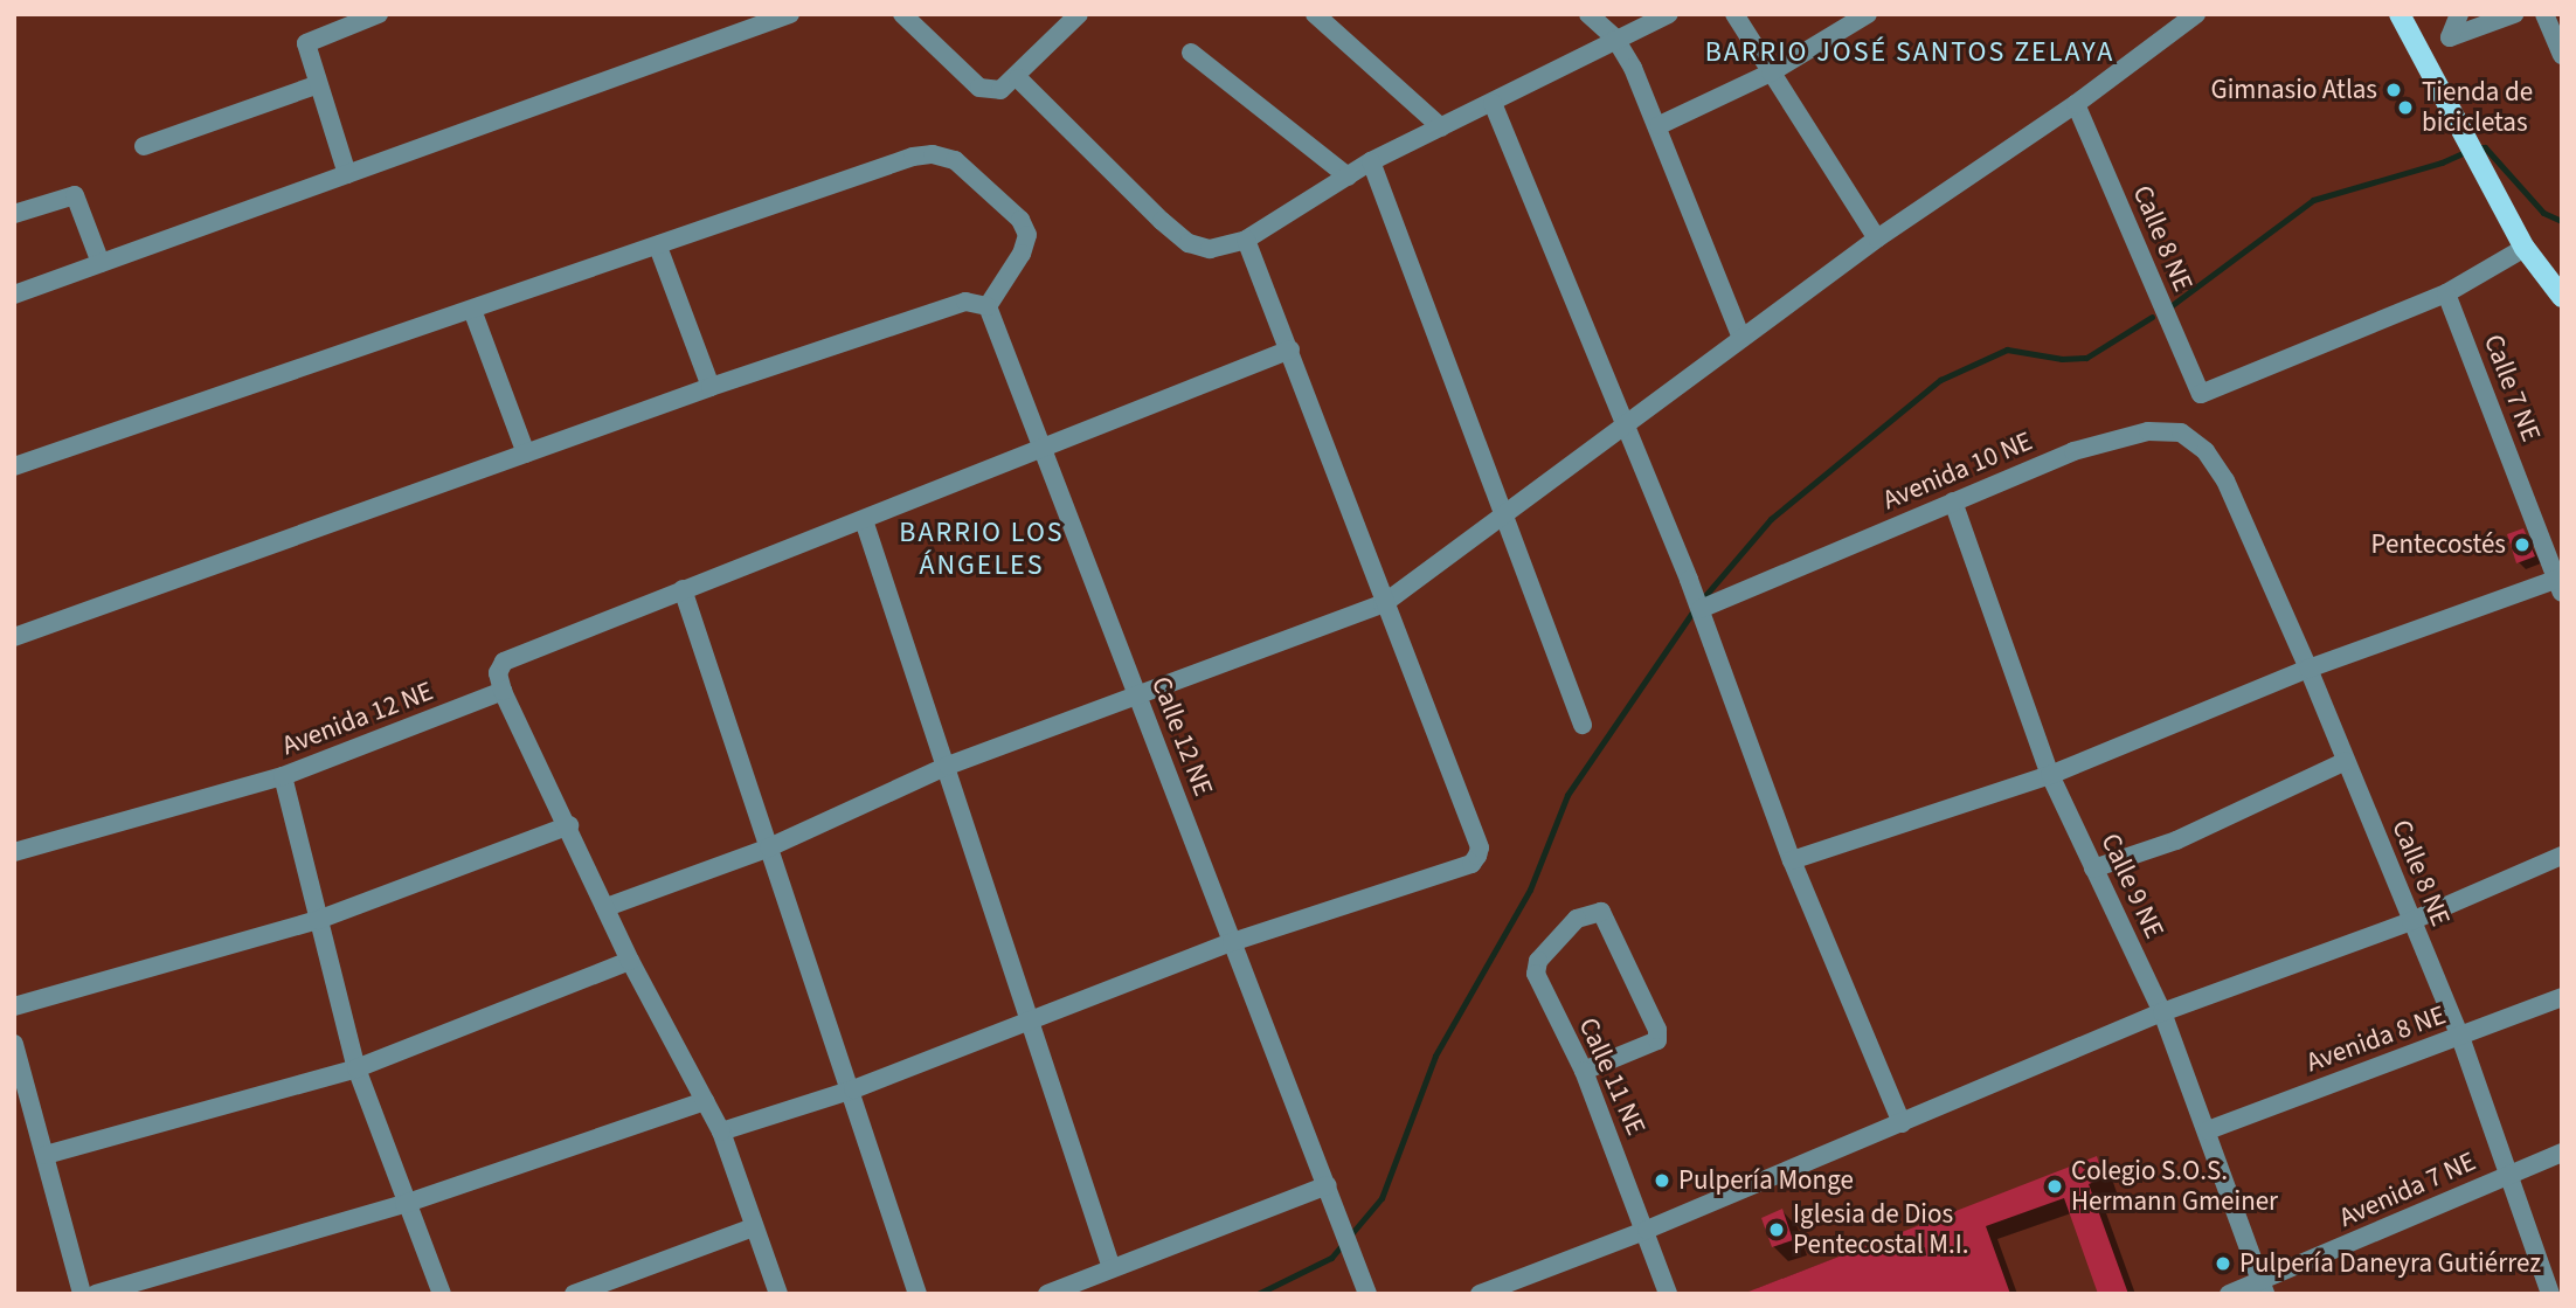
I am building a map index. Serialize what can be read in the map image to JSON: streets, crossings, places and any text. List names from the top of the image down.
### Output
{
  "streets": {
    "street": [
      "Calle 8 NE",
      "Calle 7 NE",
      "Avenida 10 NE",
      "Avenida 12 NE",
      "Calle 12 NE",
      "Calle 9 NE",
      "Avenida 8 NE",
      "Calle 11 NE",
      "Avenida 7 NE"
    ]
  },
  "crossings": [
    ["Calle 8 NE", "Calle 7 NE"],
    ["Calle 8 NE", "Avenida 10 NE"],
    ["Calle 8 NE", "Avenida 8 NE"],
    ["Calle 8 NE", "Avenida 7 NE"],
    ["Avenida 10 NE", "Calle 9 NE"],
    ["Calle 9 NE", "Avenida 8 NE"],
    ["Calle 9 NE", "Avenida 7 NE"]
  ],
  "districts": ["BARRIO JOSÉ SANTOS ZELAYA", "BARRIO LOS ÁNGELES"],
  "places": [
    "Gimnasio Atlas",
    "Tienda de bicicletas",
    "Pentecostés",
    "Pulpería Monge",
    "Colegio S.O.S. Hermann Gmeiner",
    "Iglesia de Dios Pentecostal M.I.",
    "Pulpería Daneyra Gutiérrez"
  ]
}
